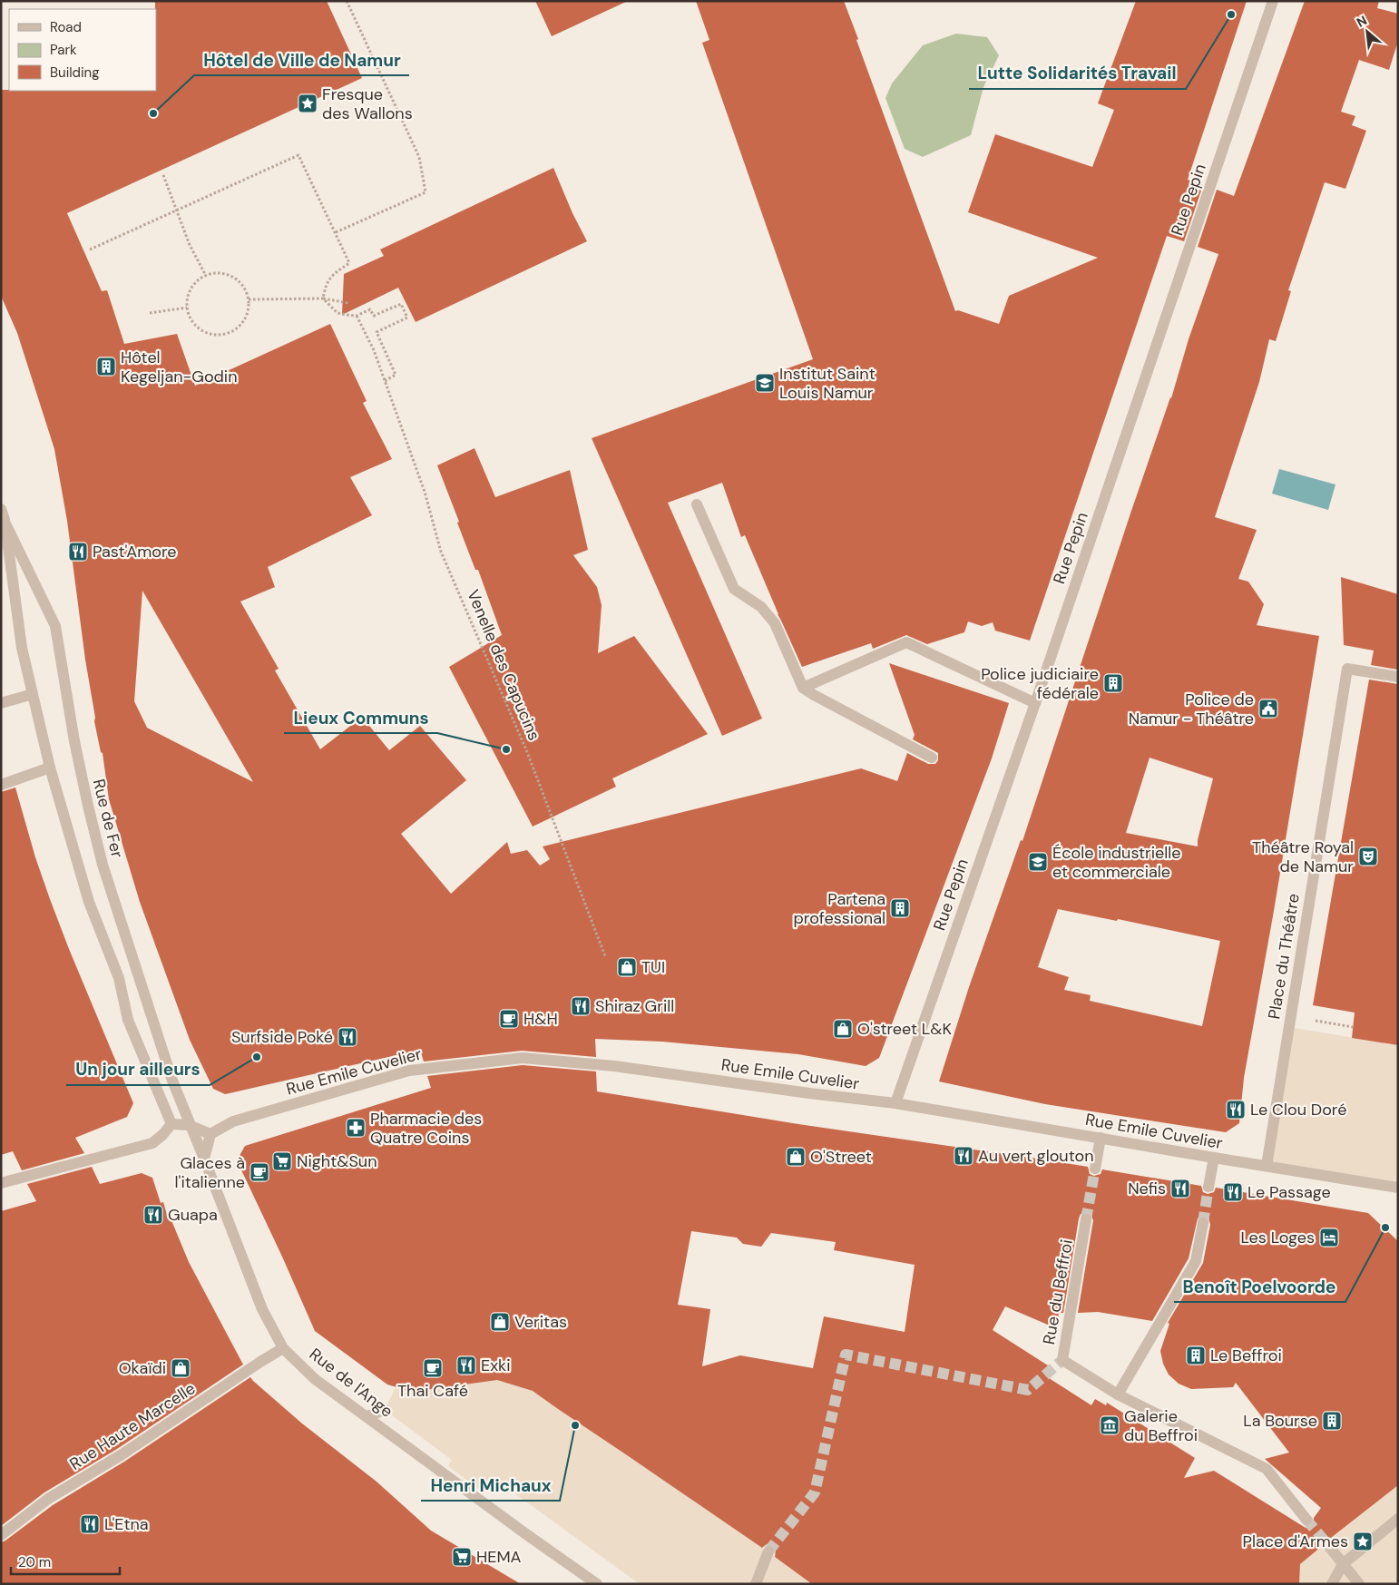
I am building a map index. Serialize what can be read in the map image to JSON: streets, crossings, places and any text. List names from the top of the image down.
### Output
{
  "streets": {
    "street": [
      "Rue Pepin",
      "Rue de Fer",
      "Place du Théâtre",
      "Rue Emile Cuvelier",
      "Rue du Beffroi",
      "Rue de l'Ange",
      "Rue Haute Marcelle"
    ],
    "path": ["Venelle des Capucins"]
  },
  "crossings": [
    ["Rue Pepin", "Rue Emile Cuvelier"],
    ["Rue de Fer", "Rue de l'Ange"],
    ["Place du Théâtre", "Rue Emile Cuvelier"],
    ["Rue de l'Ange", "Rue Haute Marcelle"]
  ],
  "places": {
    "other": [
      "Lutte Solidarités Travail",
      "Hôtel de Ville de Namur",
      "Lieux Communs",
      "Un jour ailleurs",
      "Benoît Poelvoorde",
      "Henri Michaux"
    ],
    "place": ["Fresque des Wallons", "Place d'Armes"],
    "building": [
      "Hôtel Kegeljan-Godin",
      "Police judiciaire fédérale",
      "Partena professional",
      "Le Beffroi",
      "La Bourse"
    ],
    "school or university": ["Institut Saint Louis Namur", "École industrielle et commerciale"],
    "restaurant": [
      "Past'Amore",
      "Shiraz Grill",
      "Surfside Poké",
      "Le Clou Doré",
      "Au vert glouton",
      "Nefis",
      "Le Passage",
      "Guapa",
      "Exki",
      "L'Etna"
    ],
    "public building": ["Police de Namur - Théâtre"],
    "theatre": ["Théâtre Royal de Namur"],
    "shop": [
      "TUI",
      "O'street L&K",
      "O'Street",
      "Veritas",
      "Okaïdi"
    ],
    "cafe": ["H&H", "Glaces à l'italienne", "Thai Café"],
    "pharmacy": ["Pharmacie des Quatre Coins"],
    "supermarket": ["Night&Sun", "HEMA"],
    "hotel": ["Les Loges"],
    "museum": ["Galerie du Beffroi"]
  },
  "legend": ["Road", "Park", "Building"],
  "scale_bar": "20 m",
  "north": "top left"
}
